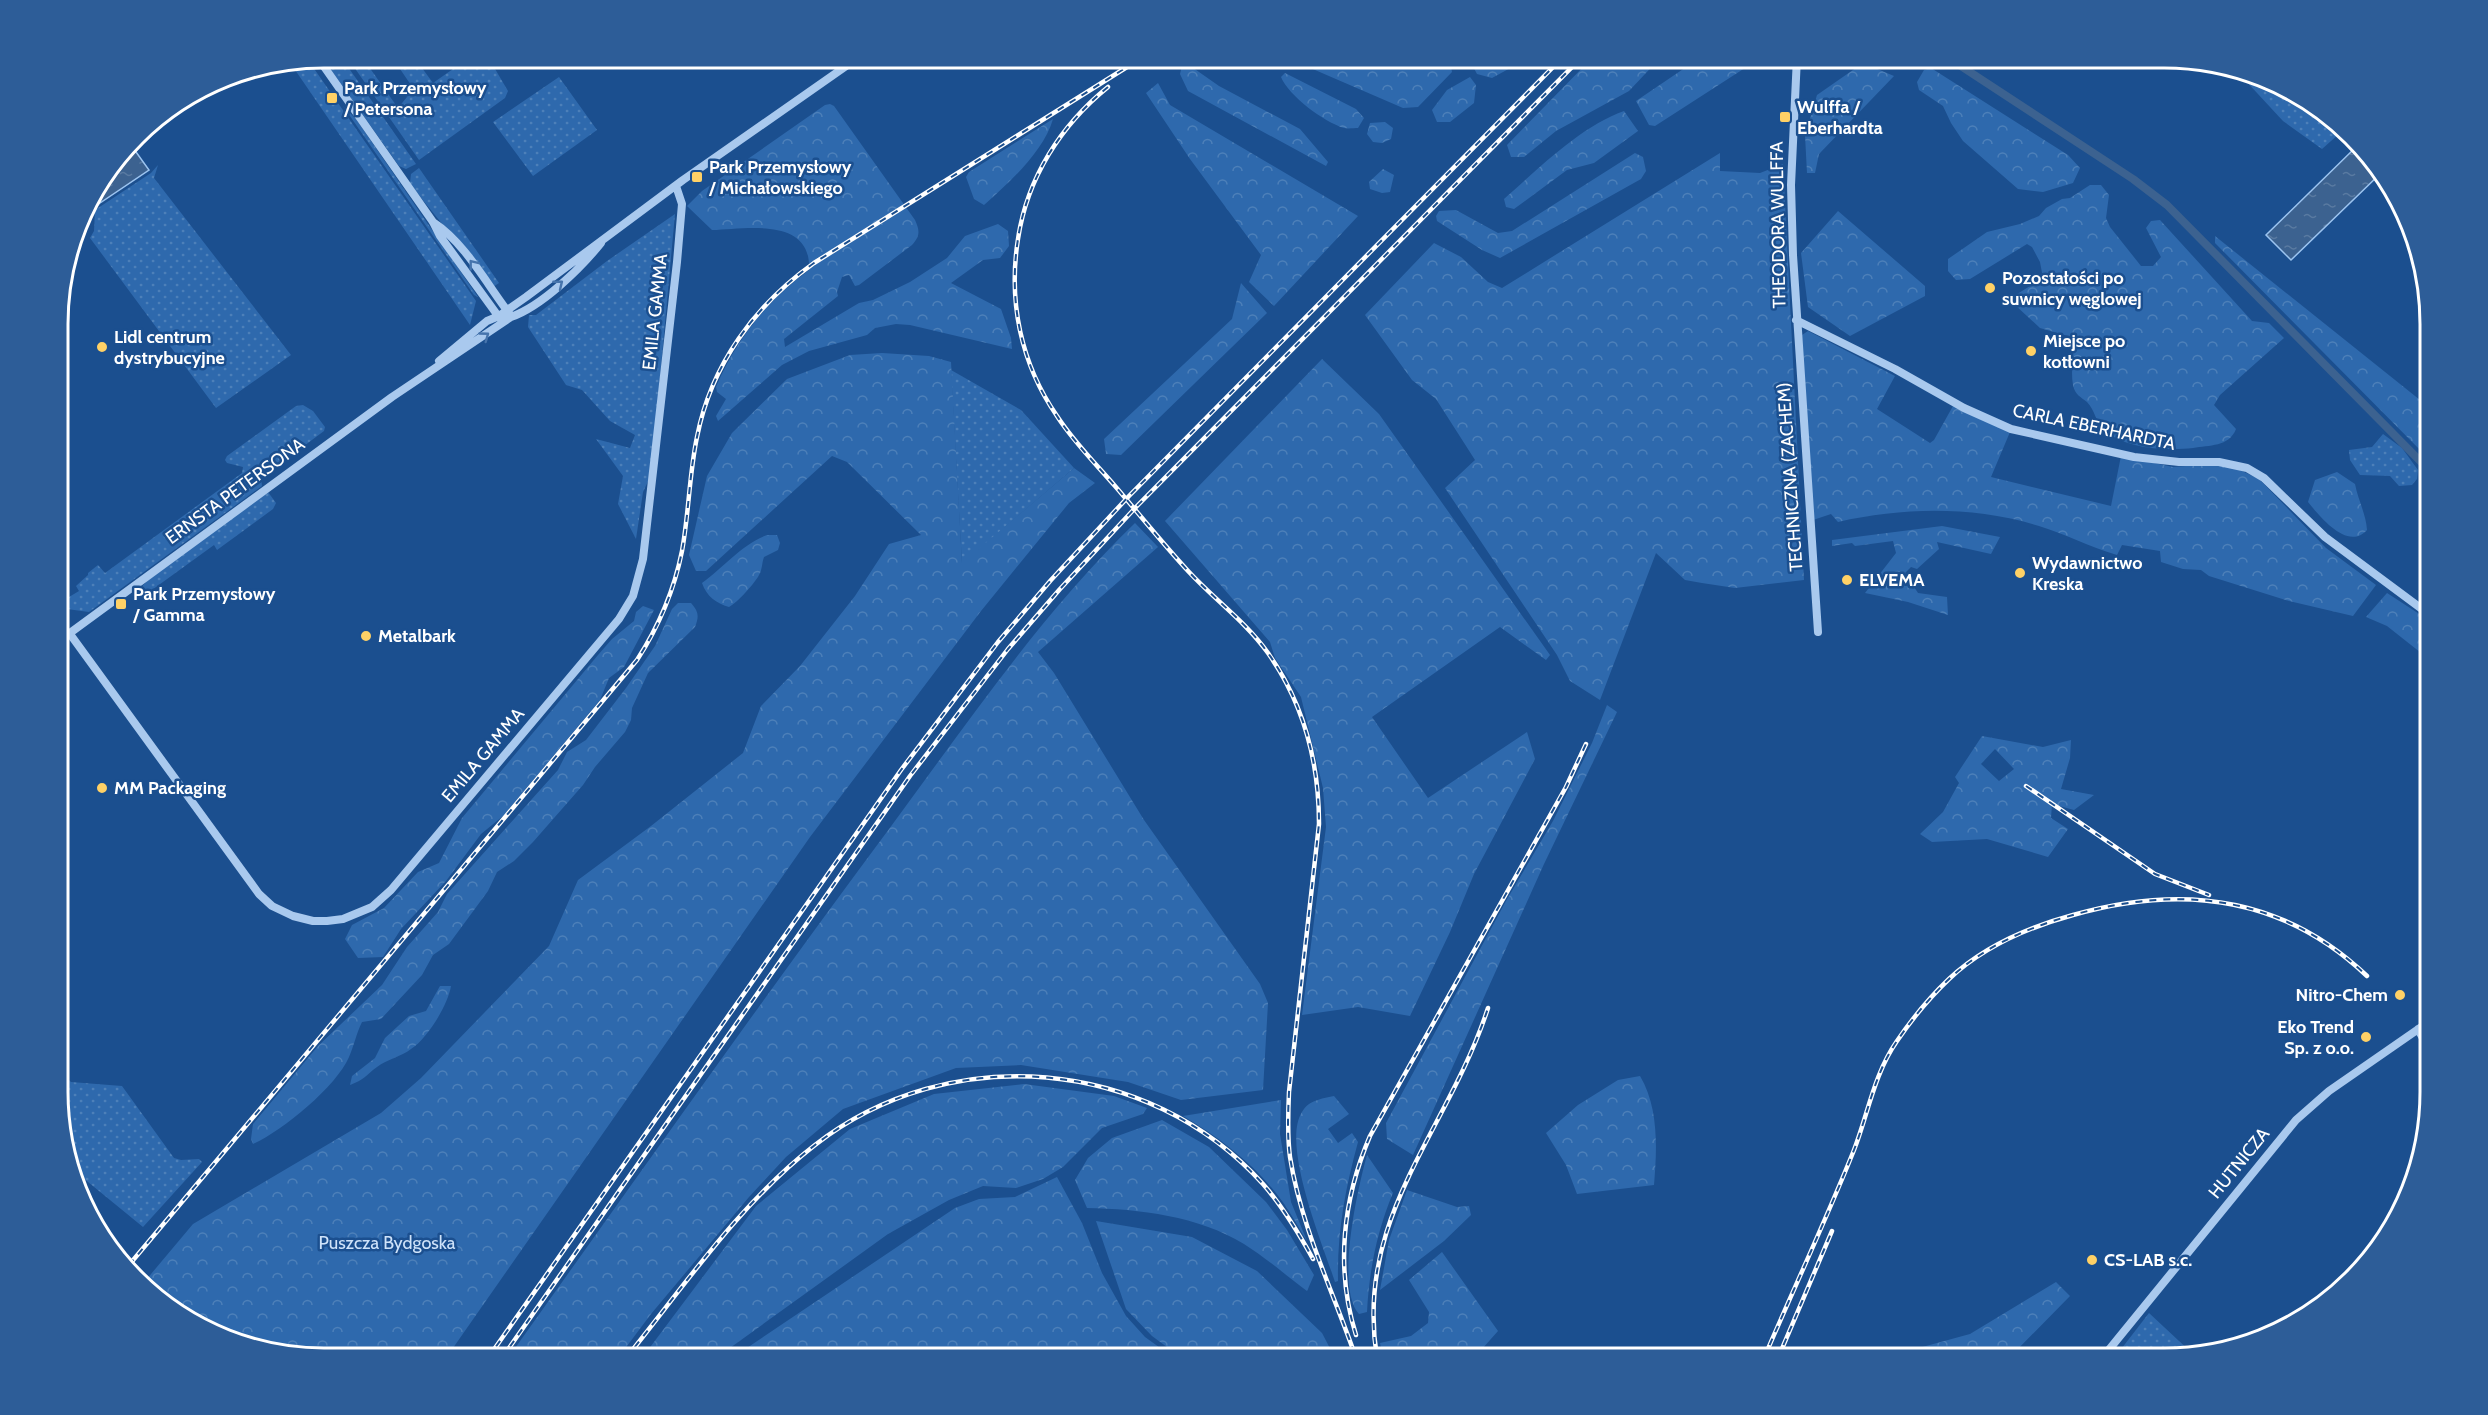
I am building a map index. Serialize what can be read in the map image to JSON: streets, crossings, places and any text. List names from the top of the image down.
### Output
{
  "streets": {
    "street": [
      "THEODORA WULFFA",
      "EMILA GAMMA",
      "CARLA EBERHARDTA",
      "TECHNICZNA (ZACHEM)",
      "ERNSTA PETERSONA",
      "HUTNICZA"
    ]
  },
  "crossings": [
    ["THEODORA WULFFA", "CARLA EBERHARDTA"],
    ["THEODORA WULFFA", "TECHNICZNA (ZACHEM)"],
    ["EMILA GAMMA", "ERNSTA PETERSONA"],
    ["CARLA EBERHARDTA", "TECHNICZNA (ZACHEM)"]
  ],
  "parks": ["Puszcza Bydgoska"],
  "places": {
    "transit": [
      "Park Przemysłowy / Petersona",
      "Wulffa / Eberhardta",
      "Park Przemysłowy / Michałowskiego",
      "Park Przemysłowy / Gamma"
    ],
    "other": [
      "Pozostałości po suwnicy węglowej",
      "Lidl centrum dystrybucyjne",
      "Miejsce po kotłowni",
      "Wydawnictwo Kreska",
      "ELVEMA",
      "Metalbark",
      "MM Packaging",
      "Nitro-Chem",
      "Eko Trend Sp. z o.o.",
      "CS-LAB s.c."
    ]
  }
}
